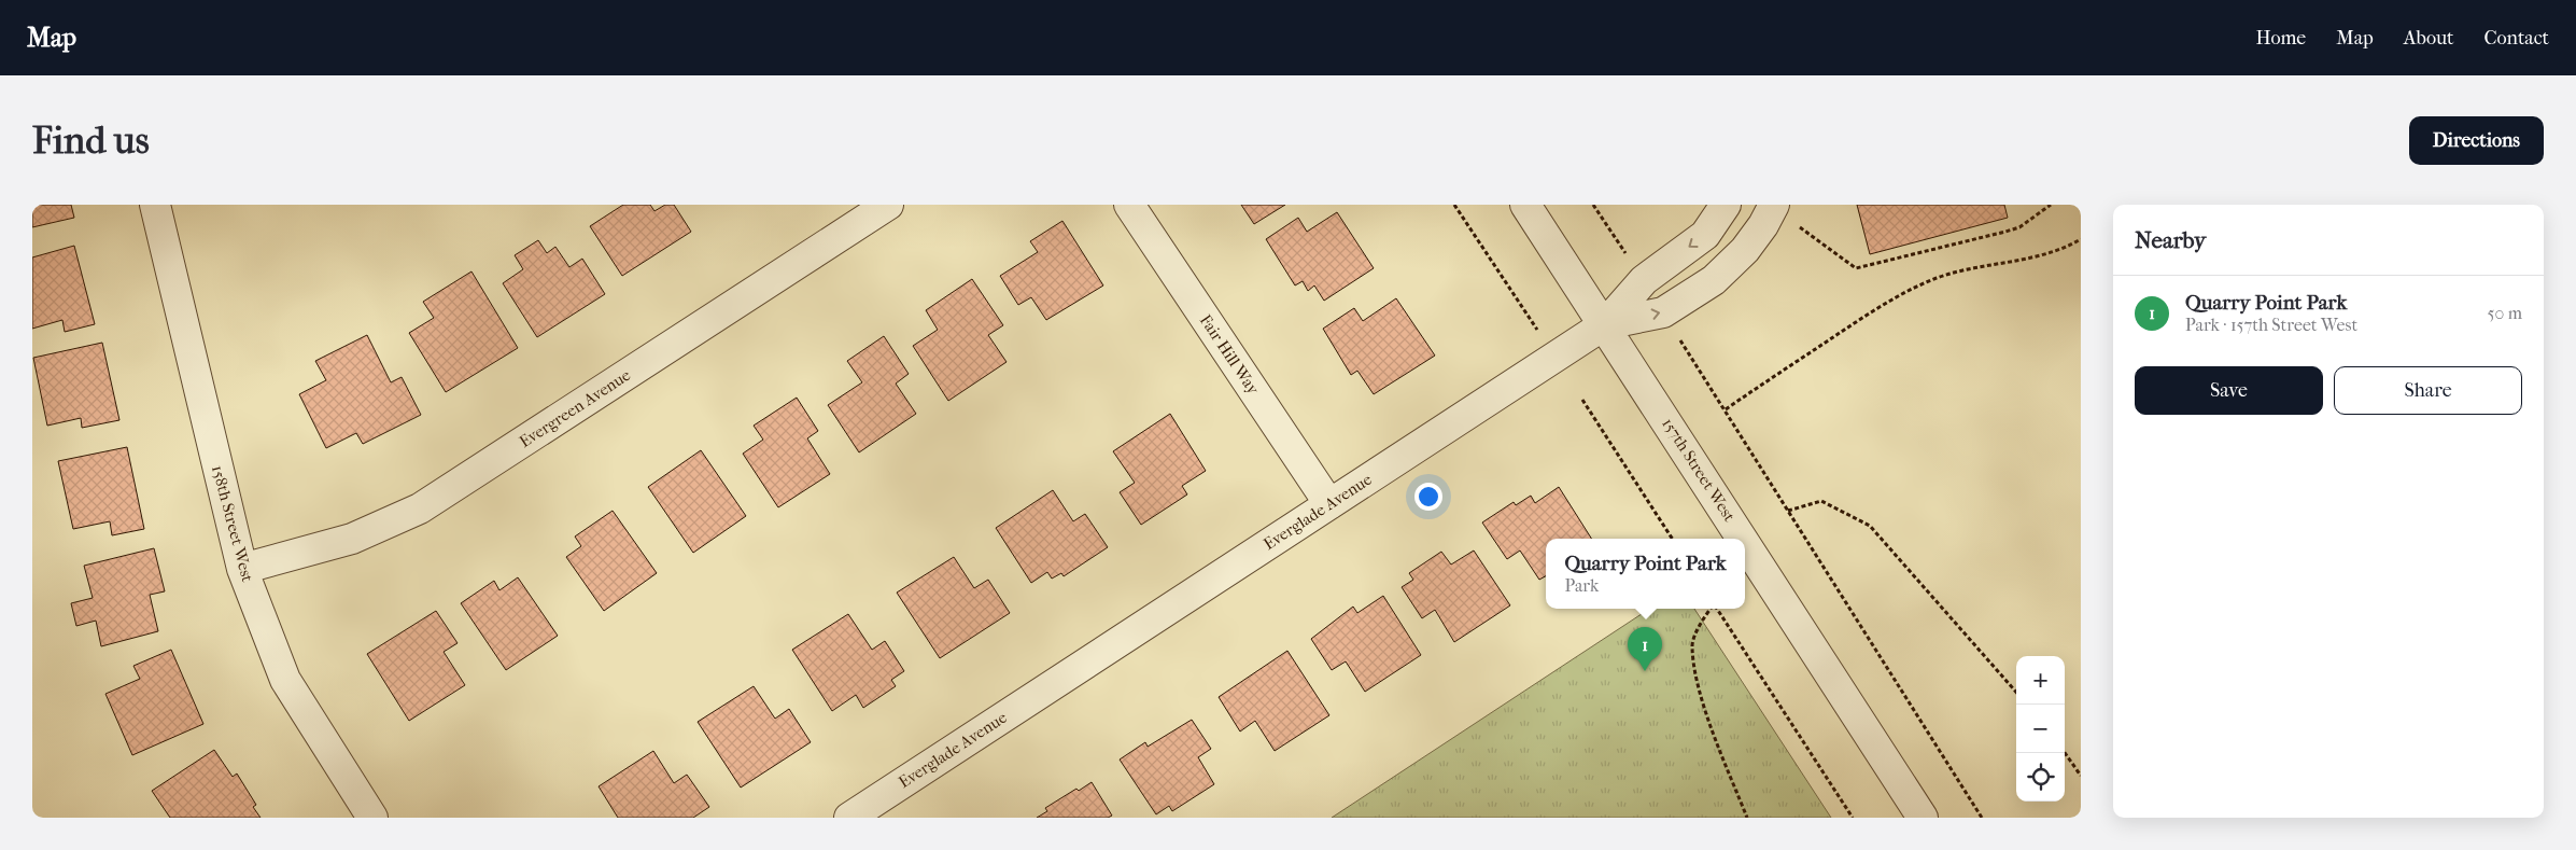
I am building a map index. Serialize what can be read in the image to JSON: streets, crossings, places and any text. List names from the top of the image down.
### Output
{
  "streets": {
    "street": [
      "Fair Hill Way",
      "Evergreen Avenue",
      "157th Street West",
      "Everglade Avenue",
      "158th Street West"
    ]
  },
  "crossings": [
    ["Fair Hill Way", "Everglade Avenue"],
    ["Evergreen Avenue", "158th Street West"],
    ["157th Street West", "Everglade Avenue"]
  ],
  "page": {
    "header": "Map",
    "nav": [
      "Home",
      "Map",
      "About",
      "Contact"
    ],
    "buttons": [
      "Directions",
      ["Save", "Share"]
    ],
    "title": "Find us",
    "heading": "Nearby",
    "list": [
      {
        "mark": "1",
        "name": "Quarry Point Park",
        "note": "Park · 157th Street West",
        "value": "50 m"
      }
    ],
    "popup": ["Quarry Point Park", "Park"],
    "pins": "1",
    "map_buttons": ["+", "−"]
  }
}
